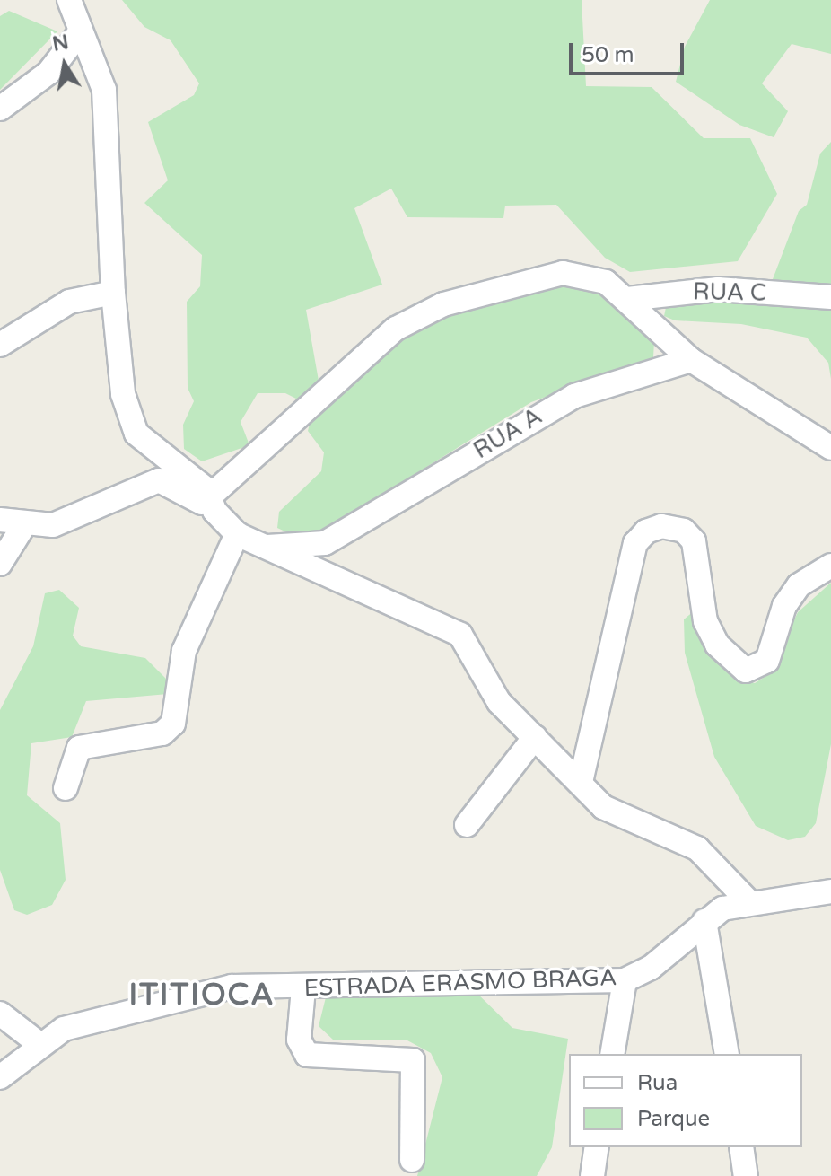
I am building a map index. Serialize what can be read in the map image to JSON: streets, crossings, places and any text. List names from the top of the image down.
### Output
{
  "streets": {
    "street": ["RUA C", "RUA A", "ESTRADA ERASMO BRAGA"]
  },
  "districts": ["ITITIOCA"],
  "legend": ["Rua", "Parque"],
  "scale_bar": "50 m",
  "north": "top"
}
